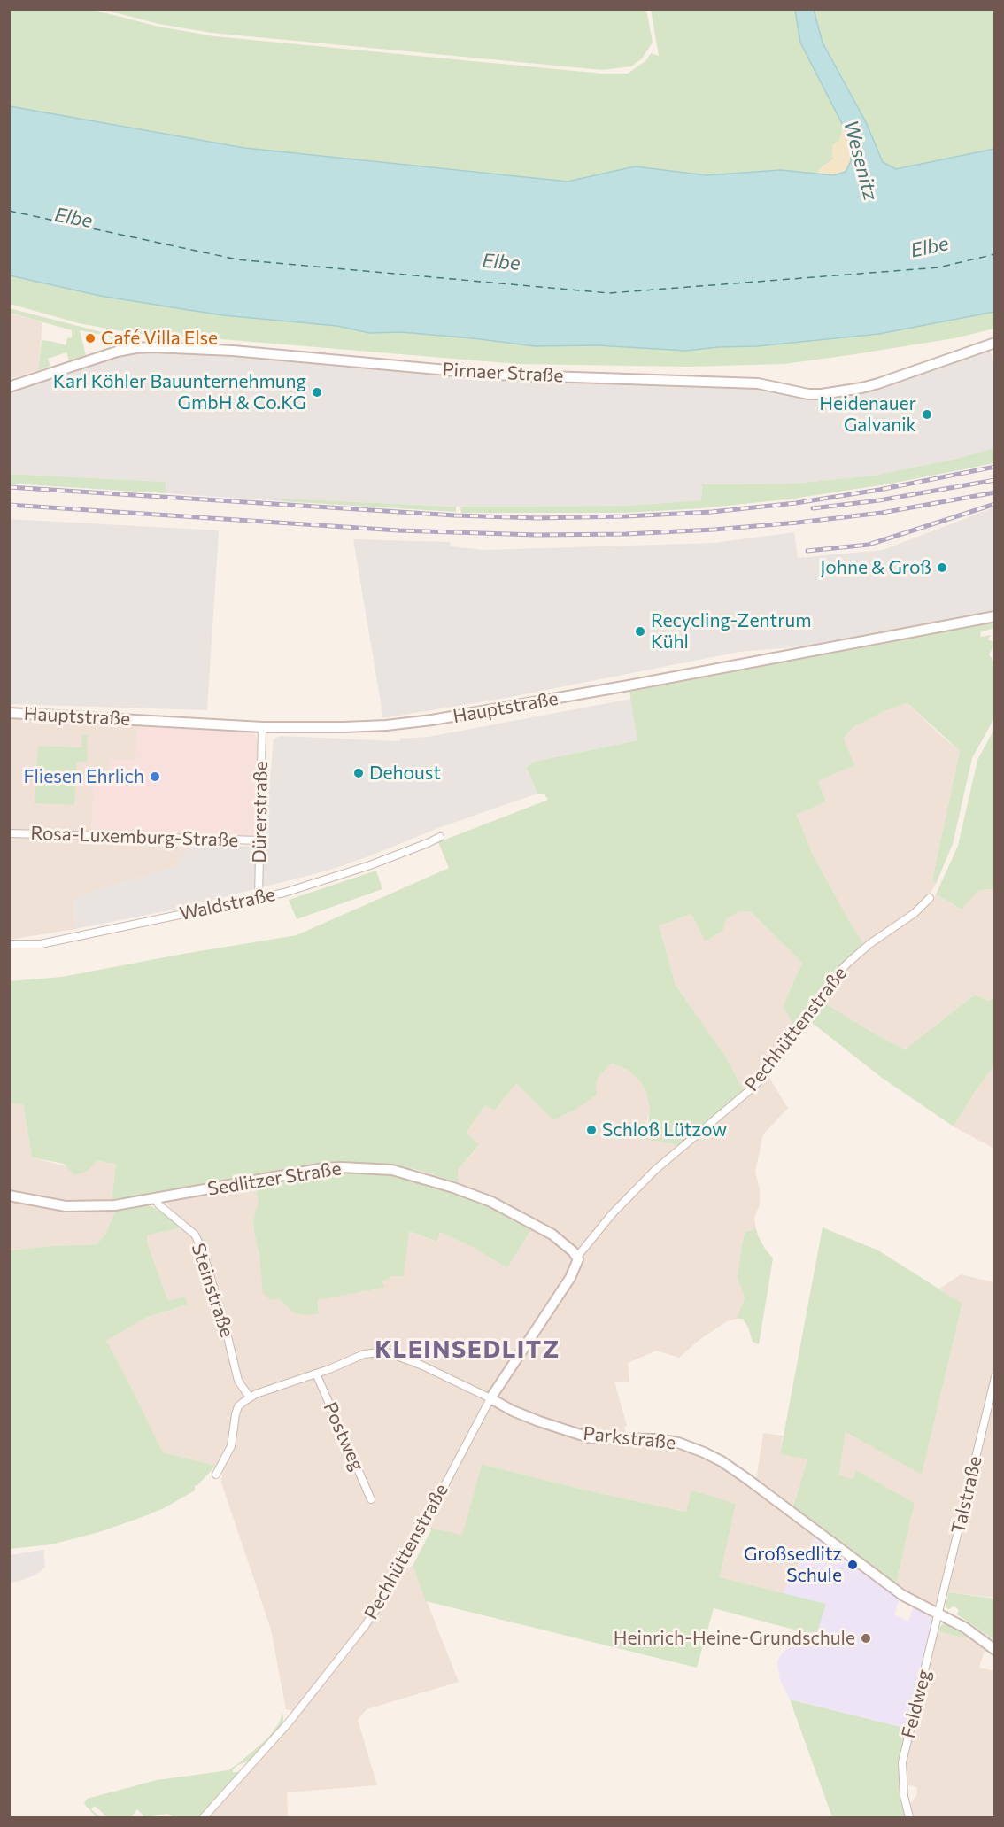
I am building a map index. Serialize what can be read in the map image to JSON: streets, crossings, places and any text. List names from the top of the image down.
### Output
{
  "streets": {
    "street": [
      "Pirnaer Straße",
      "Hauptstraße",
      "Dürerstraße",
      "Rosa-Luxemburg-Straße",
      "Waldstraße",
      "Pechhüttenstraße",
      "Sedlitzer Straße",
      "Steinstraße",
      "Postweg",
      "Parkstraße",
      "Talstraße",
      "Feldweg"
    ]
  },
  "crossings": [
    ["Hauptstraße", "Dürerstraße"],
    ["Dürerstraße", "Rosa-Luxemburg-Straße"],
    ["Dürerstraße", "Waldstraße"],
    ["Pechhüttenstraße", "Sedlitzer Straße"],
    ["Pechhüttenstraße", "Parkstraße"],
    ["Sedlitzer Straße", "Steinstraße"],
    ["Steinstraße", "Parkstraße"],
    ["Postweg", "Parkstraße"],
    ["Parkstraße", "Talstraße"],
    ["Parkstraße", "Feldweg"],
    ["Talstraße", "Feldweg"]
  ],
  "districts": ["KLEINSEDLITZ"],
  "water": ["Wesenitz", "Elbe"],
  "places": [
    "Café Villa Else",
    "Karl Köhler Bauunternehmung GmbH & Co.KG",
    "Heidenauer Galvanik",
    "Johne & Groß",
    "Recycling-Zentrum Kühl",
    "Dehoust",
    "Fliesen Ehrlich",
    "Schloß Lützow",
    "Großsedlitz Schule",
    "Heinrich-Heine-Grundschule"
  ]
}
